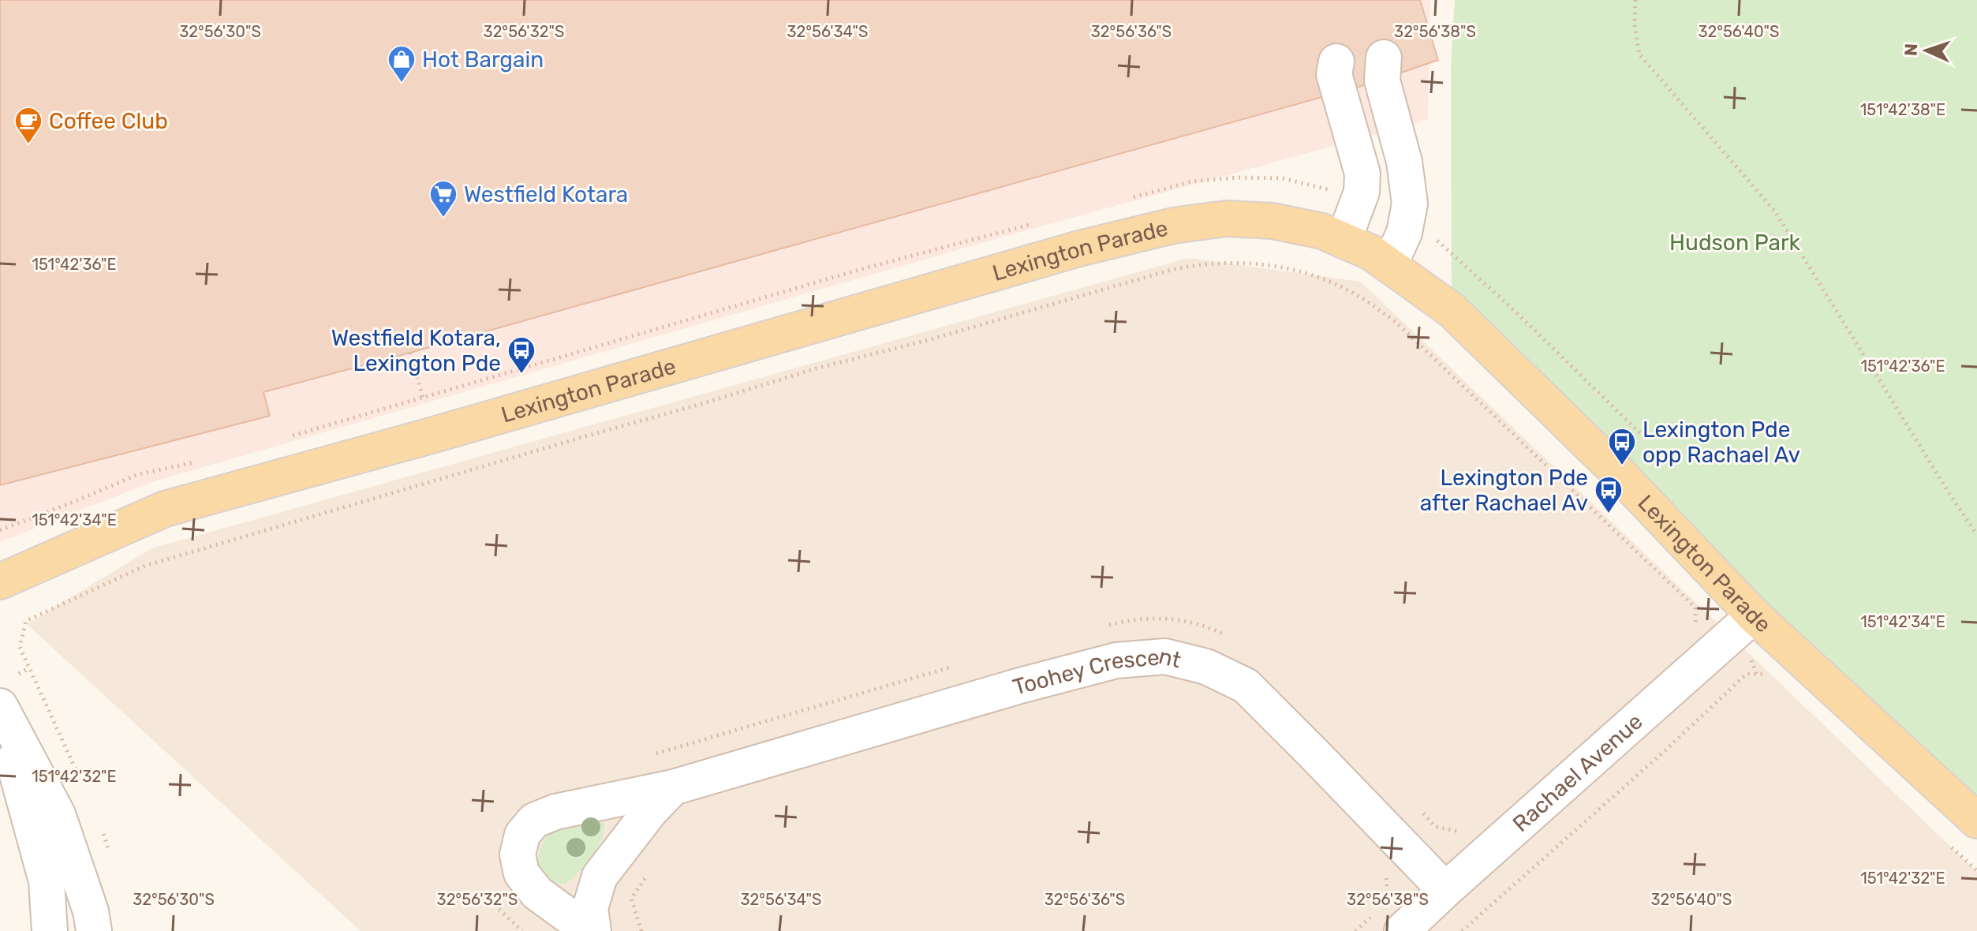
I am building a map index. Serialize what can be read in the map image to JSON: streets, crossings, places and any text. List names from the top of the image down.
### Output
{
  "streets": {
    "main road": ["Lexington Parade"],
    "street": ["Toohey Crescent", "Rachael Avenue"]
  },
  "crossings": [
    ["Lexington Parade", "Rachael Avenue"],
    ["Toohey Crescent", "Rachael Avenue"]
  ],
  "parks": ["Hudson Park"],
  "places": {
    "shop": ["Hot Bargain"],
    "cafe": ["Coffee Club"],
    "supermarket": ["Westfield Kotara"],
    "bus stop": ["Westfield Kotara, Lexington Pde", "Lexington Pde opp Rachael Av", "Lexington Pde after Rachael Av"]
  },
  "north": "left",
  "coordinates": [
    "32°56'30\"S",
    "32°56'32\"S",
    "32°56'34\"S",
    "32°56'36\"S",
    "32°56'38\"S",
    "32°56'40\"S",
    "151°42'38\"E",
    "151°42'36\"E",
    "151°42'34\"E",
    "151°42'32\"E"
  ]
}
